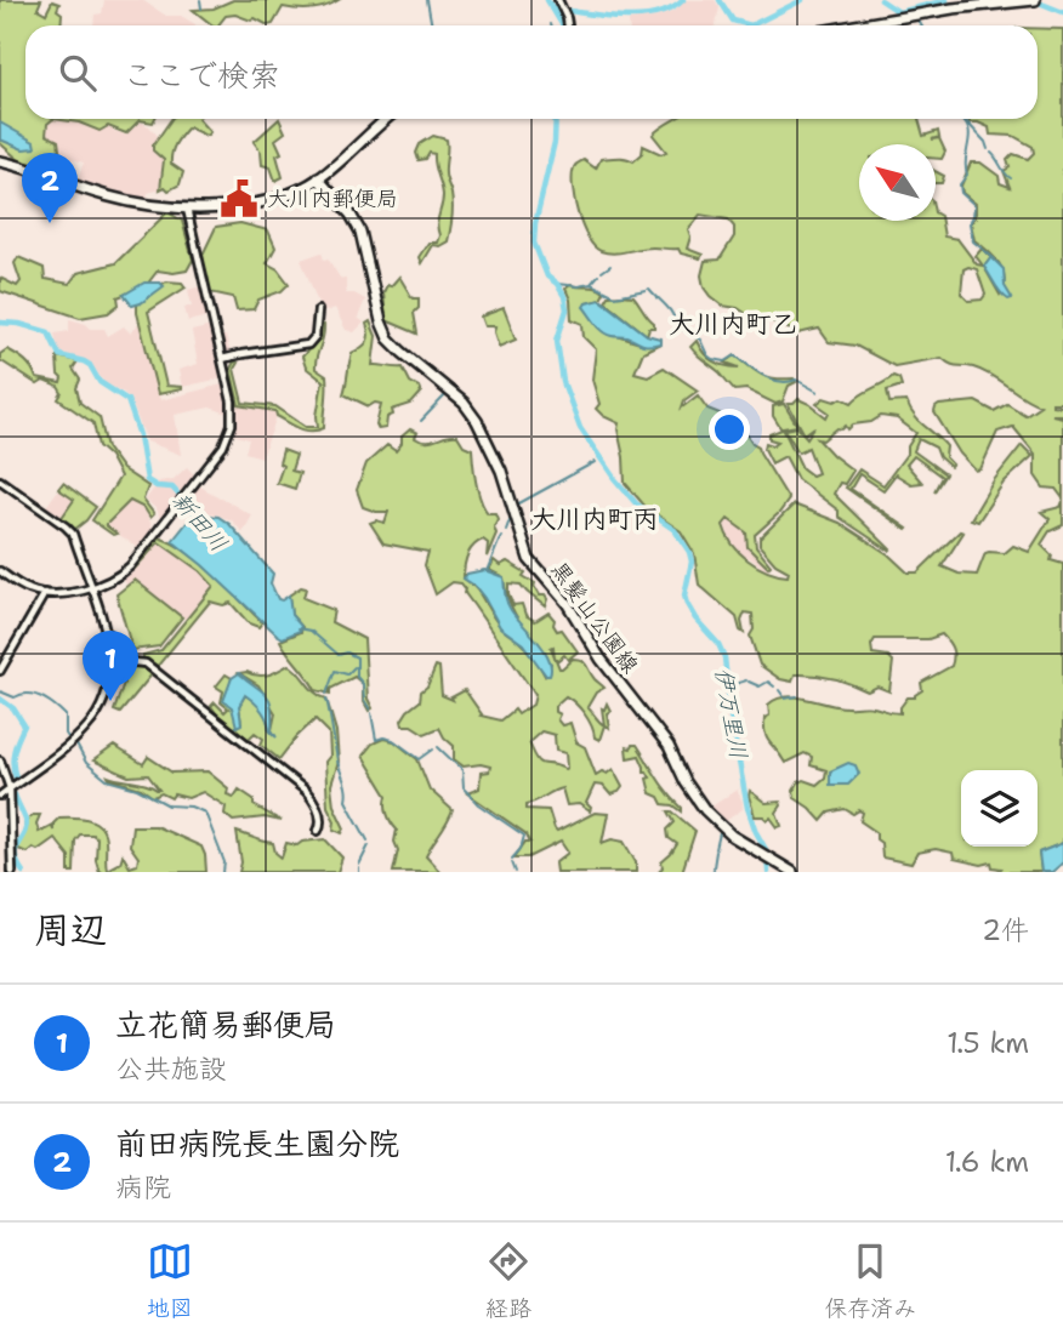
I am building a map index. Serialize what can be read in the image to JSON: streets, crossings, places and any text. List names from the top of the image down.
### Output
{
  "streets": {
    "main road": ["黒髪山公園線"]
  },
  "districts": ["大川内町乙", "大川内町丙"],
  "water": ["新田川", "伊万里川"],
  "places": {
    "public building": ["大川内郵便局"]
  },
  "north": "top left",
  "page": {
    "search": "ここで検索",
    "pins": ["2", "1"],
    "heading": ["周辺", "2件"],
    "list": [
      {
        "mark": "1",
        "name": "立花簡易郵便局",
        "note": "公共施設",
        "value": "1.5 km"
      },
      {
        "mark": "2",
        "name": "前田病院長生園分院",
        "note": "病院",
        "value": "1.6 km"
      }
    ],
    "nav": ["地図", "経路", "保存済み"]
  }
}
